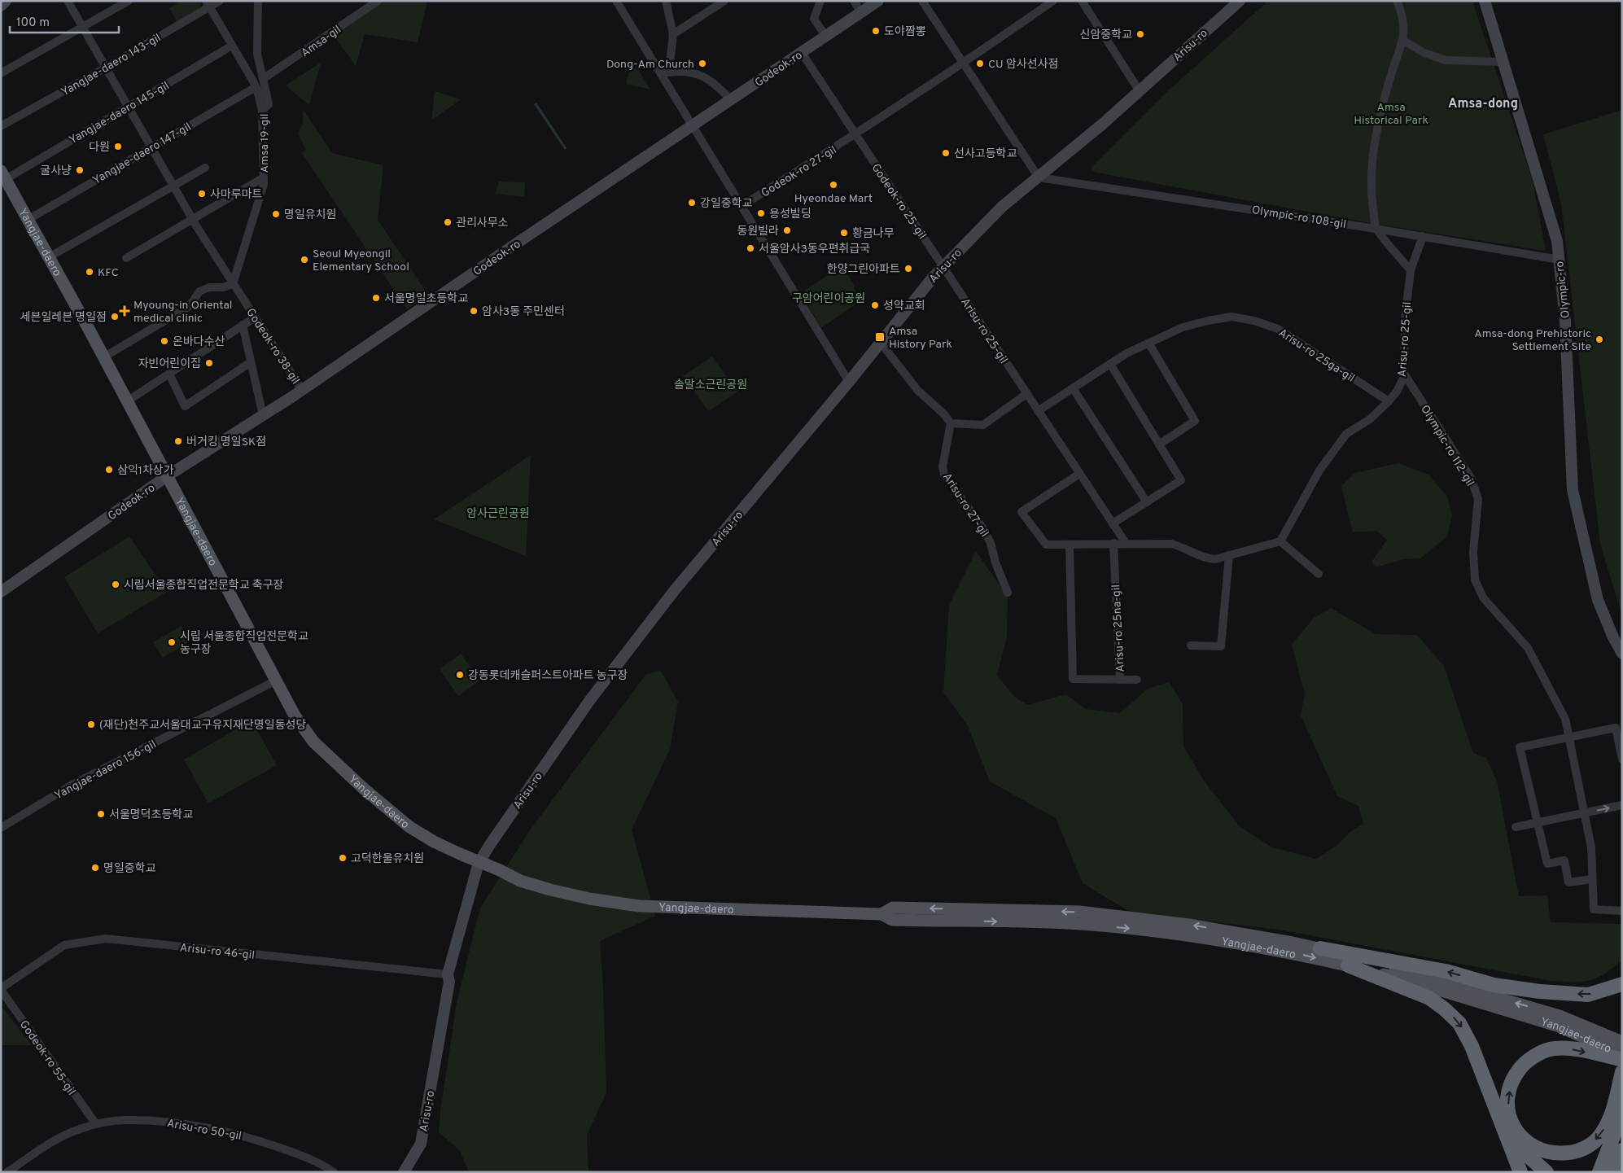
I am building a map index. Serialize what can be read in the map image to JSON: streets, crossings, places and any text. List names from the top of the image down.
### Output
{
  "streets": {
    "main road": [
      "Arisu-ro",
      "Godeok-ro",
      "Yangjae-daero",
      "Olympic-ro"
    ],
    "street": [
      "Amsa-gil",
      "Yangjae-daero 143-gil",
      "Yangjae-daero 145-gil",
      "Amsa 19-gil",
      "Yangjae-daero 147-gil",
      "Godeok-ro 27-gil",
      "Godeok-ro 25-gil",
      "Olympic-ro 108-gil",
      "Arisu-ro 25-gil",
      "Godeok-ro 38-gil",
      "Arisu-ro 25ga-gil",
      "Olympic-ro 112-gil",
      "Arisu-ro 27-gil",
      "Arisu-ro 25na-gil",
      "Yangjae-daero 156-gil",
      "Arisu-ro 46-gil",
      "Godeok-ro 55-gil",
      "Arisu-ro 50-gil"
    ]
  },
  "crossings": [
    ["Amsa-gil", "Amsa 19-gil"],
    ["Arisu-ro", "Godeok-ro 25-gil"],
    ["Arisu-ro", "Olympic-ro 108-gil"],
    ["Arisu-ro", "Yangjae-daero"],
    ["Arisu-ro", "Arisu-ro 25-gil"],
    ["Arisu-ro", "Arisu-ro 46-gil"],
    ["Yangjae-daero 143-gil", "Godeok-ro 38-gil"],
    ["Godeok-ro", "Godeok-ro 25-gil"],
    ["Godeok-ro", "Yangjae-daero"],
    ["Godeok-ro", "Godeok-ro 38-gil"],
    ["Yangjae-daero 145-gil", "Yangjae-daero"],
    ["Yangjae-daero 145-gil", "Godeok-ro 38-gil"],
    ["Amsa 19-gil", "Godeok-ro 38-gil"],
    ["Yangjae-daero 147-gil", "Yangjae-daero"],
    ["Yangjae-daero 147-gil", "Godeok-ro 38-gil"],
    ["Godeok-ro 27-gil", "Godeok-ro 25-gil"],
    ["Godeok-ro 25-gil", "Arisu-ro 25-gil"],
    ["Olympic-ro 108-gil", "Olympic-ro"],
    ["Olympic-ro 108-gil", "Arisu-ro 25-gil"],
    ["Yangjae-daero", "Yangjae-daero 156-gil"],
    ["Arisu-ro 25-gil", "Arisu-ro 25ga-gil"],
    ["Arisu-ro 25-gil", "Olympic-ro 112-gil"],
    ["Arisu-ro 46-gil", "Godeok-ro 55-gil"],
    ["Godeok-ro 55-gil", "Arisu-ro 50-gil"]
  ],
  "districts": ["Amsa-dong"],
  "parks": [
    "Amsa Historical Park",
    "구암어린이공원",
    "솔말소근린공원",
    "암사근린공원"
  ],
  "places": {
    "other": [
      "도야짬뽕",
      "신암중학교",
      "Dong-Am Church",
      "CU 암사선사점",
      "다원",
      "선사고등학교",
      "굴사냥",
      "Hyeondae Mart",
      "사마루마트",
      "강일중학교",
      "용성빌딩",
      "명일유치원",
      "관리사무소",
      "동원빌라",
      "황금나무",
      "서울암사3동우편취급국",
      "Seoul Myeongil Elementary School",
      "한양그린아파트",
      "KFC",
      "서울명일초등학교",
      "성약교회",
      "암사3동 주민센터",
      "세븐일레븐 명일점",
      "Amsa-dong Prehistoric Settlement Site",
      "온바다수산",
      "자빈어린이집",
      "버거킹 명일SK점",
      "삼익1차상가",
      "시립서울종합직업전문학교 축구장",
      "시립 서울종합직업전문학교 농구장",
      "강동롯데캐슬퍼스트아파트 농구장",
      "(재단)천주교서울대교구유지재단명일동성당",
      "서울명덕초등학교",
      "고덕한울유치원",
      "명일중학교"
    ],
    "health": ["Myoung-in Oriental medical clinic"],
    "transit": ["Amsa History Park"]
  },
  "scale_bar": "100 m"
}
